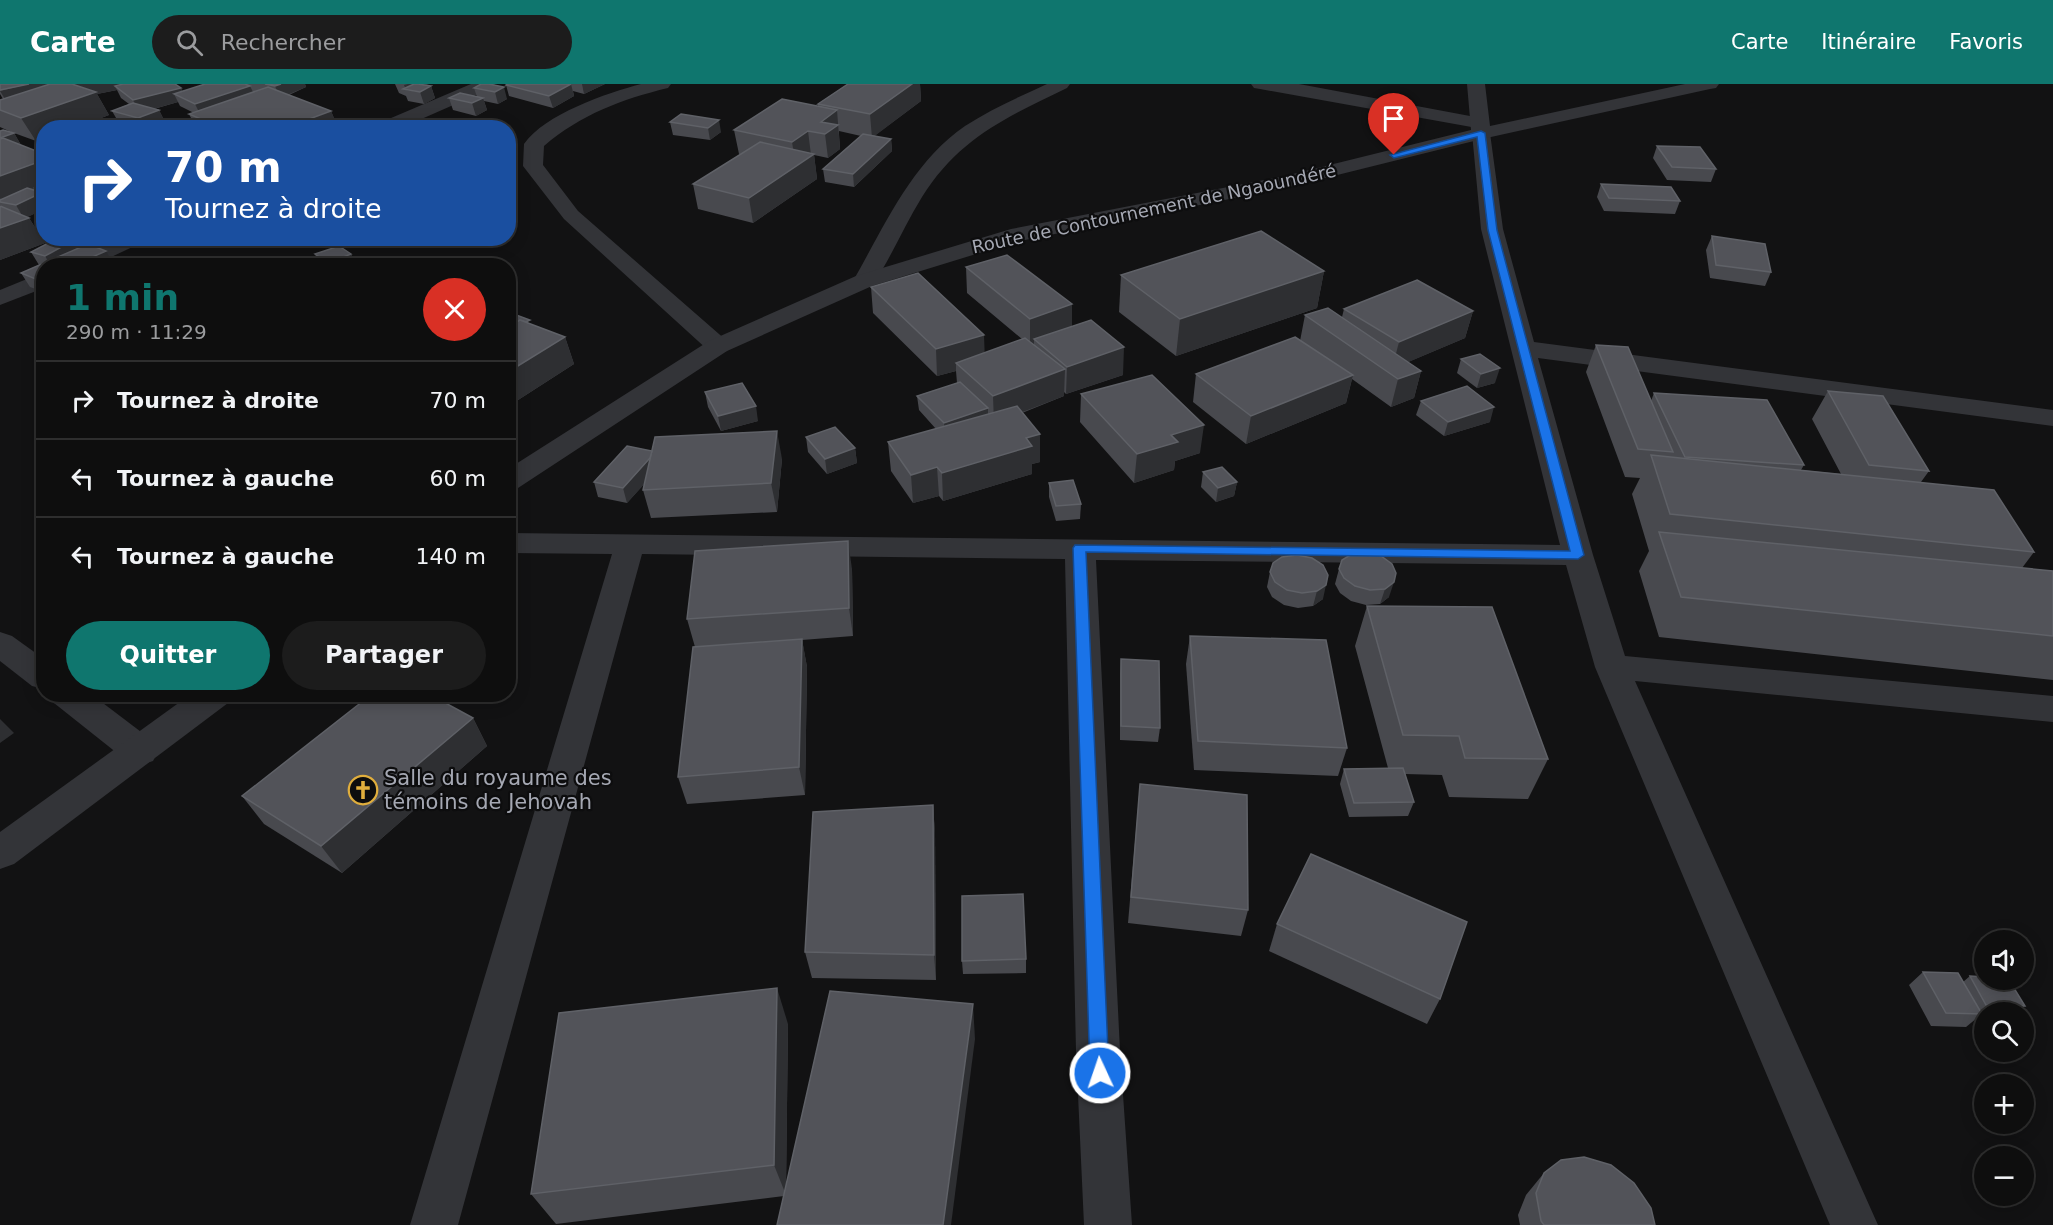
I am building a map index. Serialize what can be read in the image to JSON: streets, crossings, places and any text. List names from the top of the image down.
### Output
{
  "streets": {
    "street": ["Route de Contournement de Ngaoundéré"]
  },
  "places": {
    "church": ["Salle du royaume des témoins de Jehovah"]
  },
  "page": {
    "header": "Carte",
    "search": "Rechercher",
    "nav": ["Carte", "Itinéraire", "Favoris"],
    "turn": ["70 m", "Tournez à droite"],
    "heading": ["1 min", "290 m · 11:29"],
    "list": [
      {
        "name": "Tournez à droite",
        "value": "70 m"
      },
      {
        "name": "Tournez à gauche",
        "value": "60 m"
      },
      {
        "name": "Tournez à gauche",
        "value": "140 m"
      }
    ],
    "buttons": ["Quitter", "Partager"],
    "map_buttons": ["+", "−"]
  }
}
